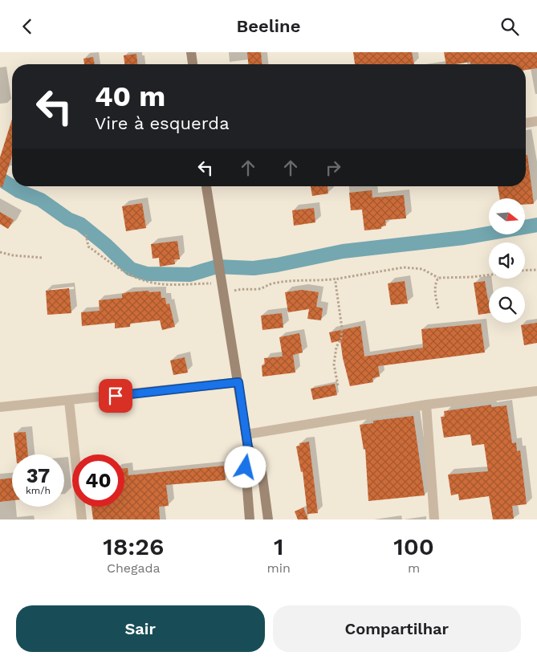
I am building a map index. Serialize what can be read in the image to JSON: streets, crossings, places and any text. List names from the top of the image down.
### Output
{
  "north": "right",
  "page": {
    "header": "Beeline",
    "turn": ["40 m", "Vire à esquerda"],
    "speed": "37 km/h",
    "limit": "40",
    "eta": [
      "18:26",
      "Chegada",
      "1",
      "min",
      "100",
      "m"
    ],
    "buttons": ["Sair", "Compartilhar"]
  }
}
